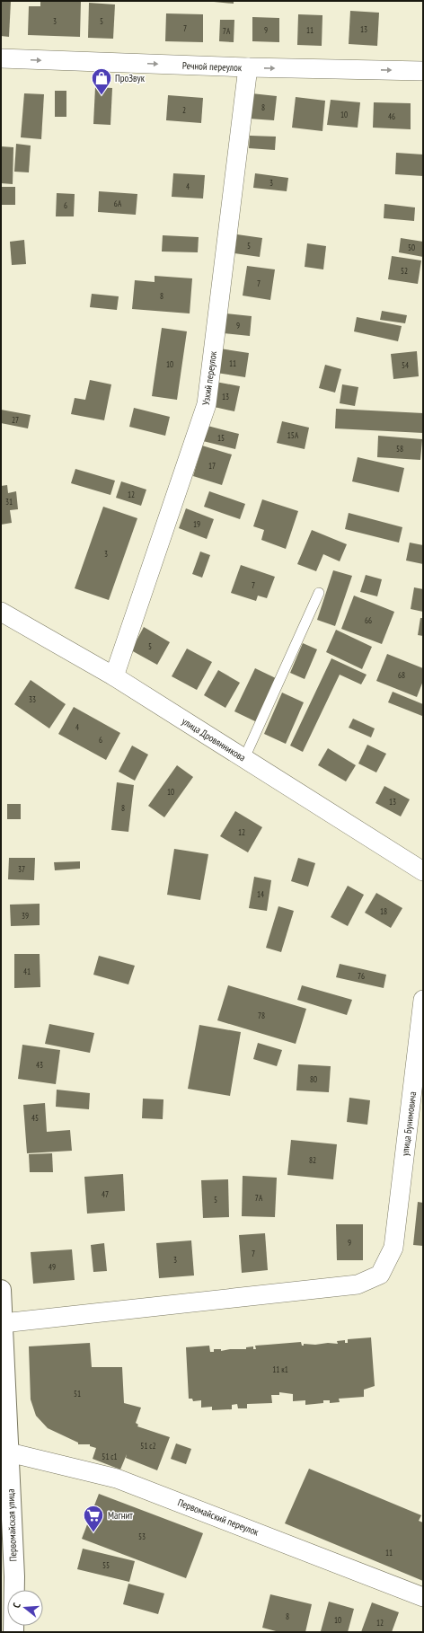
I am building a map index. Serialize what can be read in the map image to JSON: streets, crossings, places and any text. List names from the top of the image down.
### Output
{
  "streets": {
    "street": [
      "Речной переулок",
      "Узкий переулок",
      "улица Дровянникова",
      "улица Бунимовича",
      "Первомайский переулок",
      "Первомайская улица"
    ]
  },
  "crossings": [
    ["Речной переулок", "Узкий переулок"],
    ["Узкий переулок", "улица Дровянникова"],
    ["улица Бунимовича", "Первомайская улица"],
    ["Первомайский переулок", "Первомайская улица"]
  ],
  "one_way": ["Речной переулок"],
  "places": {
    "shop": ["ПроЗвук"],
    "supermarket": ["Магнит"]
  },
  "house_numbers": [
    "3",
    "5",
    "7",
    "13",
    "9",
    "11",
    "7А",
    "8",
    "2",
    "10",
    "46",
    "3",
    "4",
    "6А",
    "6",
    "5",
    "50",
    "52",
    "7",
    "8",
    "9",
    "11",
    "10",
    "54",
    "13",
    "27",
    "15А",
    "15",
    "58",
    "17",
    "12",
    "31",
    "19",
    "3",
    "7",
    "66",
    "5",
    "68",
    "33",
    "4",
    "6",
    "10",
    "13",
    "8",
    "12",
    "37",
    "14",
    "18",
    "39",
    "41",
    "76",
    "78",
    "43",
    "80",
    "45",
    "82",
    "47",
    "7А",
    "5",
    "9",
    "7",
    "3",
    "49",
    "11 к1",
    "51",
    "51 с2",
    "51 с1",
    "53",
    "11",
    "55",
    "8",
    "10",
    "12"
  ],
  "north": "left"
}
